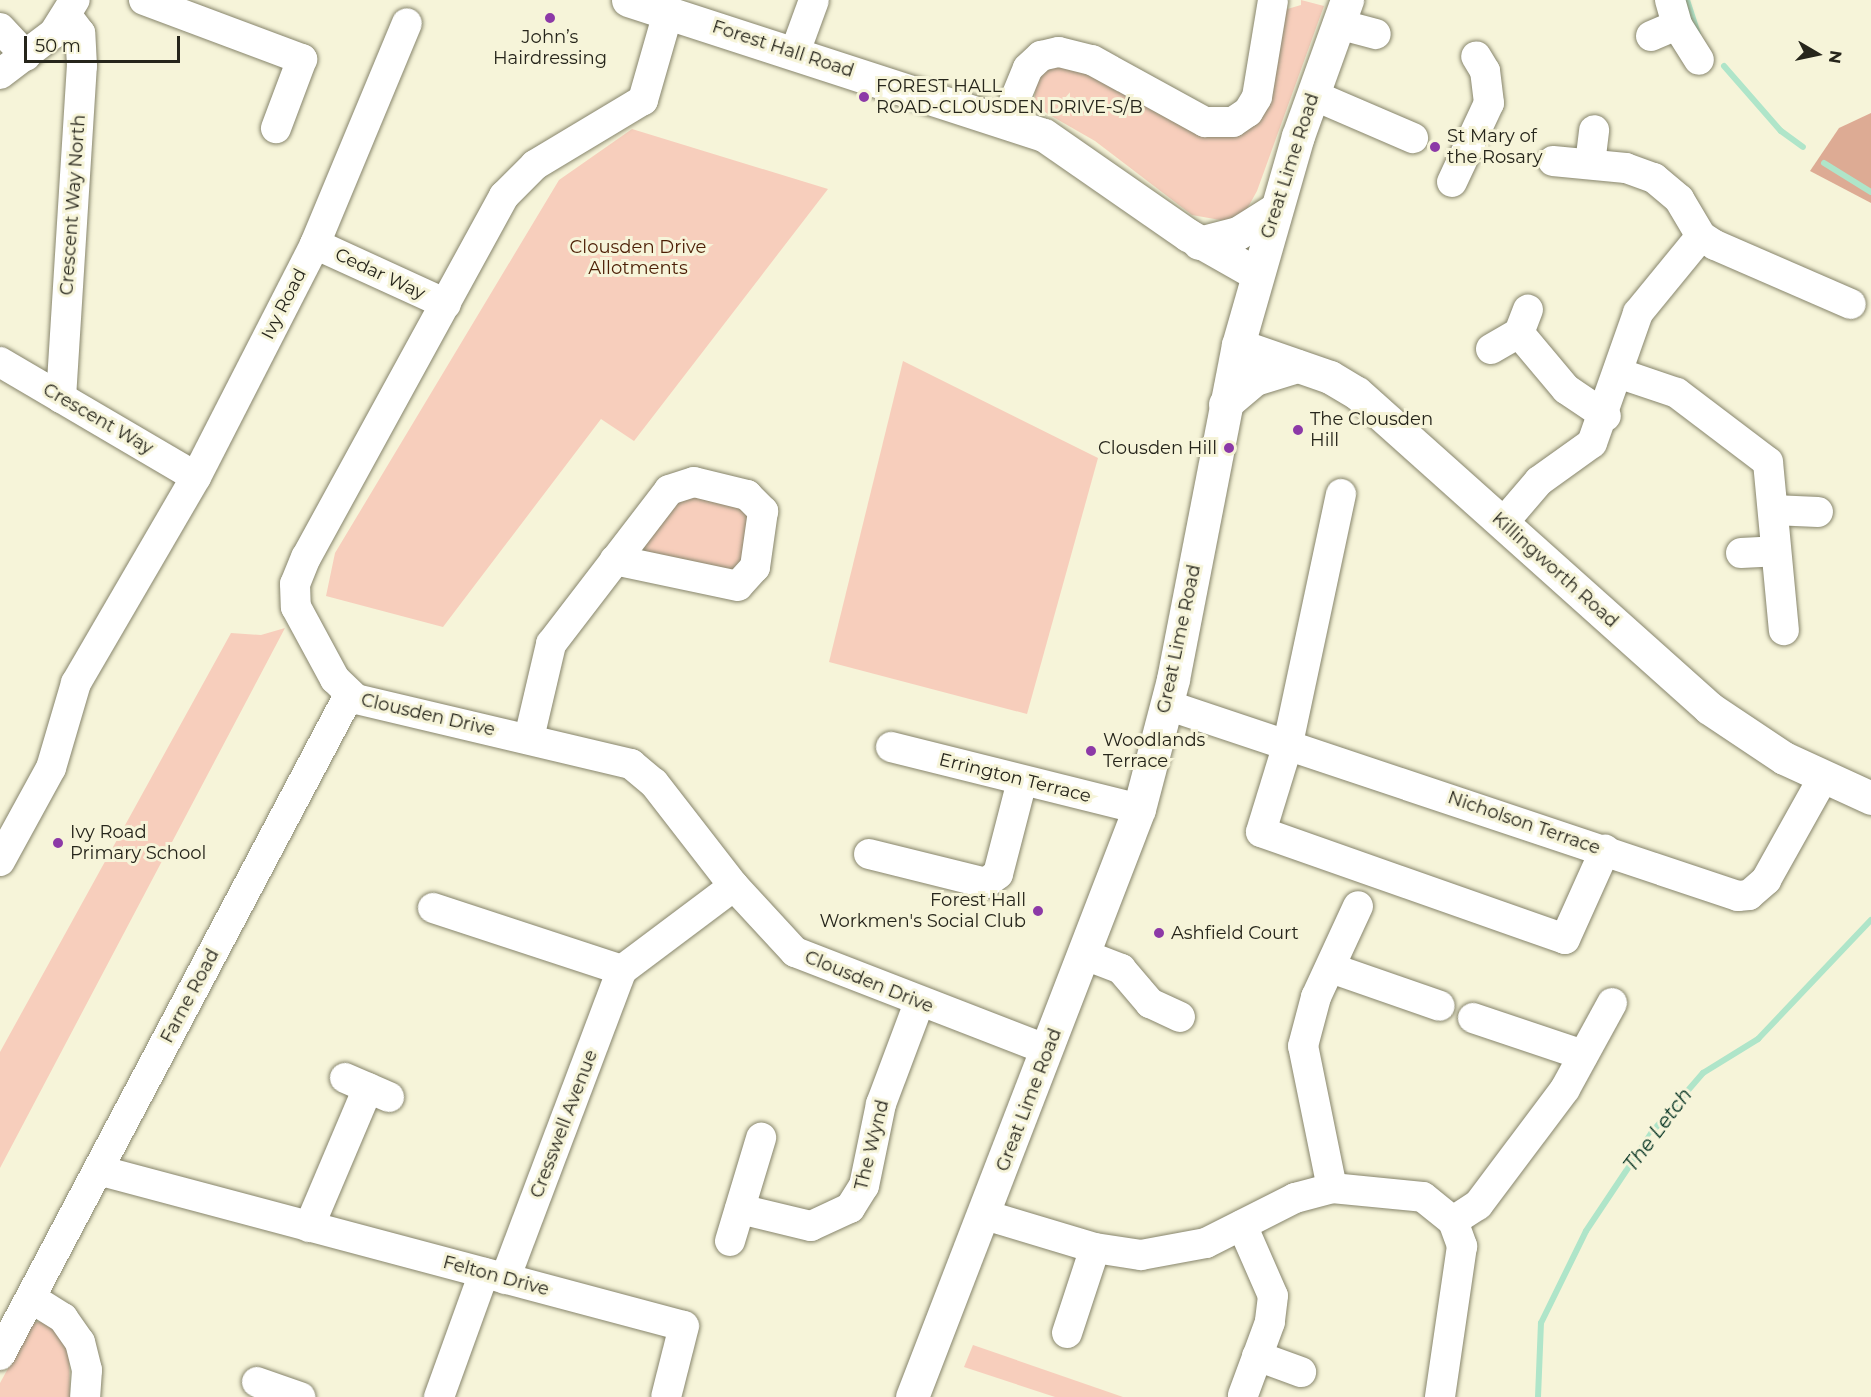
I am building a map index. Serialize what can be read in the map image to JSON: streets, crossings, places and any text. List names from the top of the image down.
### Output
{
  "streets": {
    "main road": ["Forest Hall Road", "Great Lime Road", "Killingworth Road"],
    "street": [
      "Crescent Way North",
      "Cedar Way",
      "Ivy Road",
      "Crescent Way",
      "Clousden Drive",
      "Errington Terrace",
      "Nicholson Terrace",
      "Farne Road",
      "Cresswell Avenue",
      "The Wynd",
      "Felton Drive"
    ]
  },
  "crossings": [
    ["Forest Hall Road", "Great Lime Road"],
    ["Forest Hall Road", "Clousden Drive"],
    ["Great Lime Road", "Killingworth Road"],
    ["Great Lime Road", "Clousden Drive"],
    ["Great Lime Road", "Errington Terrace"],
    ["Great Lime Road", "Nicholson Terrace"],
    ["Crescent Way North", "Crescent Way"],
    ["Cedar Way", "Ivy Road"],
    ["Cedar Way", "Clousden Drive"],
    ["Ivy Road", "Crescent Way"],
    ["Killingworth Road", "Nicholson Terrace"],
    ["Clousden Drive", "Farne Road"],
    ["Clousden Drive", "The Wynd"],
    ["Farne Road", "Felton Drive"],
    ["Cresswell Avenue", "Felton Drive"]
  ],
  "water": ["The Letch"],
  "parks": ["Clousden Drive Allotments"],
  "places": [
    "John’s Hairdressing",
    "FOREST HALL ROAD-CLOUSDEN DRIVE-S/B",
    "St Mary of the Rosary",
    "The Clousden Hill",
    "Clousden Hill",
    "Woodlands Terrace",
    "Ivy Road Primary School",
    "Forest Hall Workmen's Social Club",
    "Ashfield Court"
  ],
  "scale_bar": "50 m",
  "north": "right"
}
